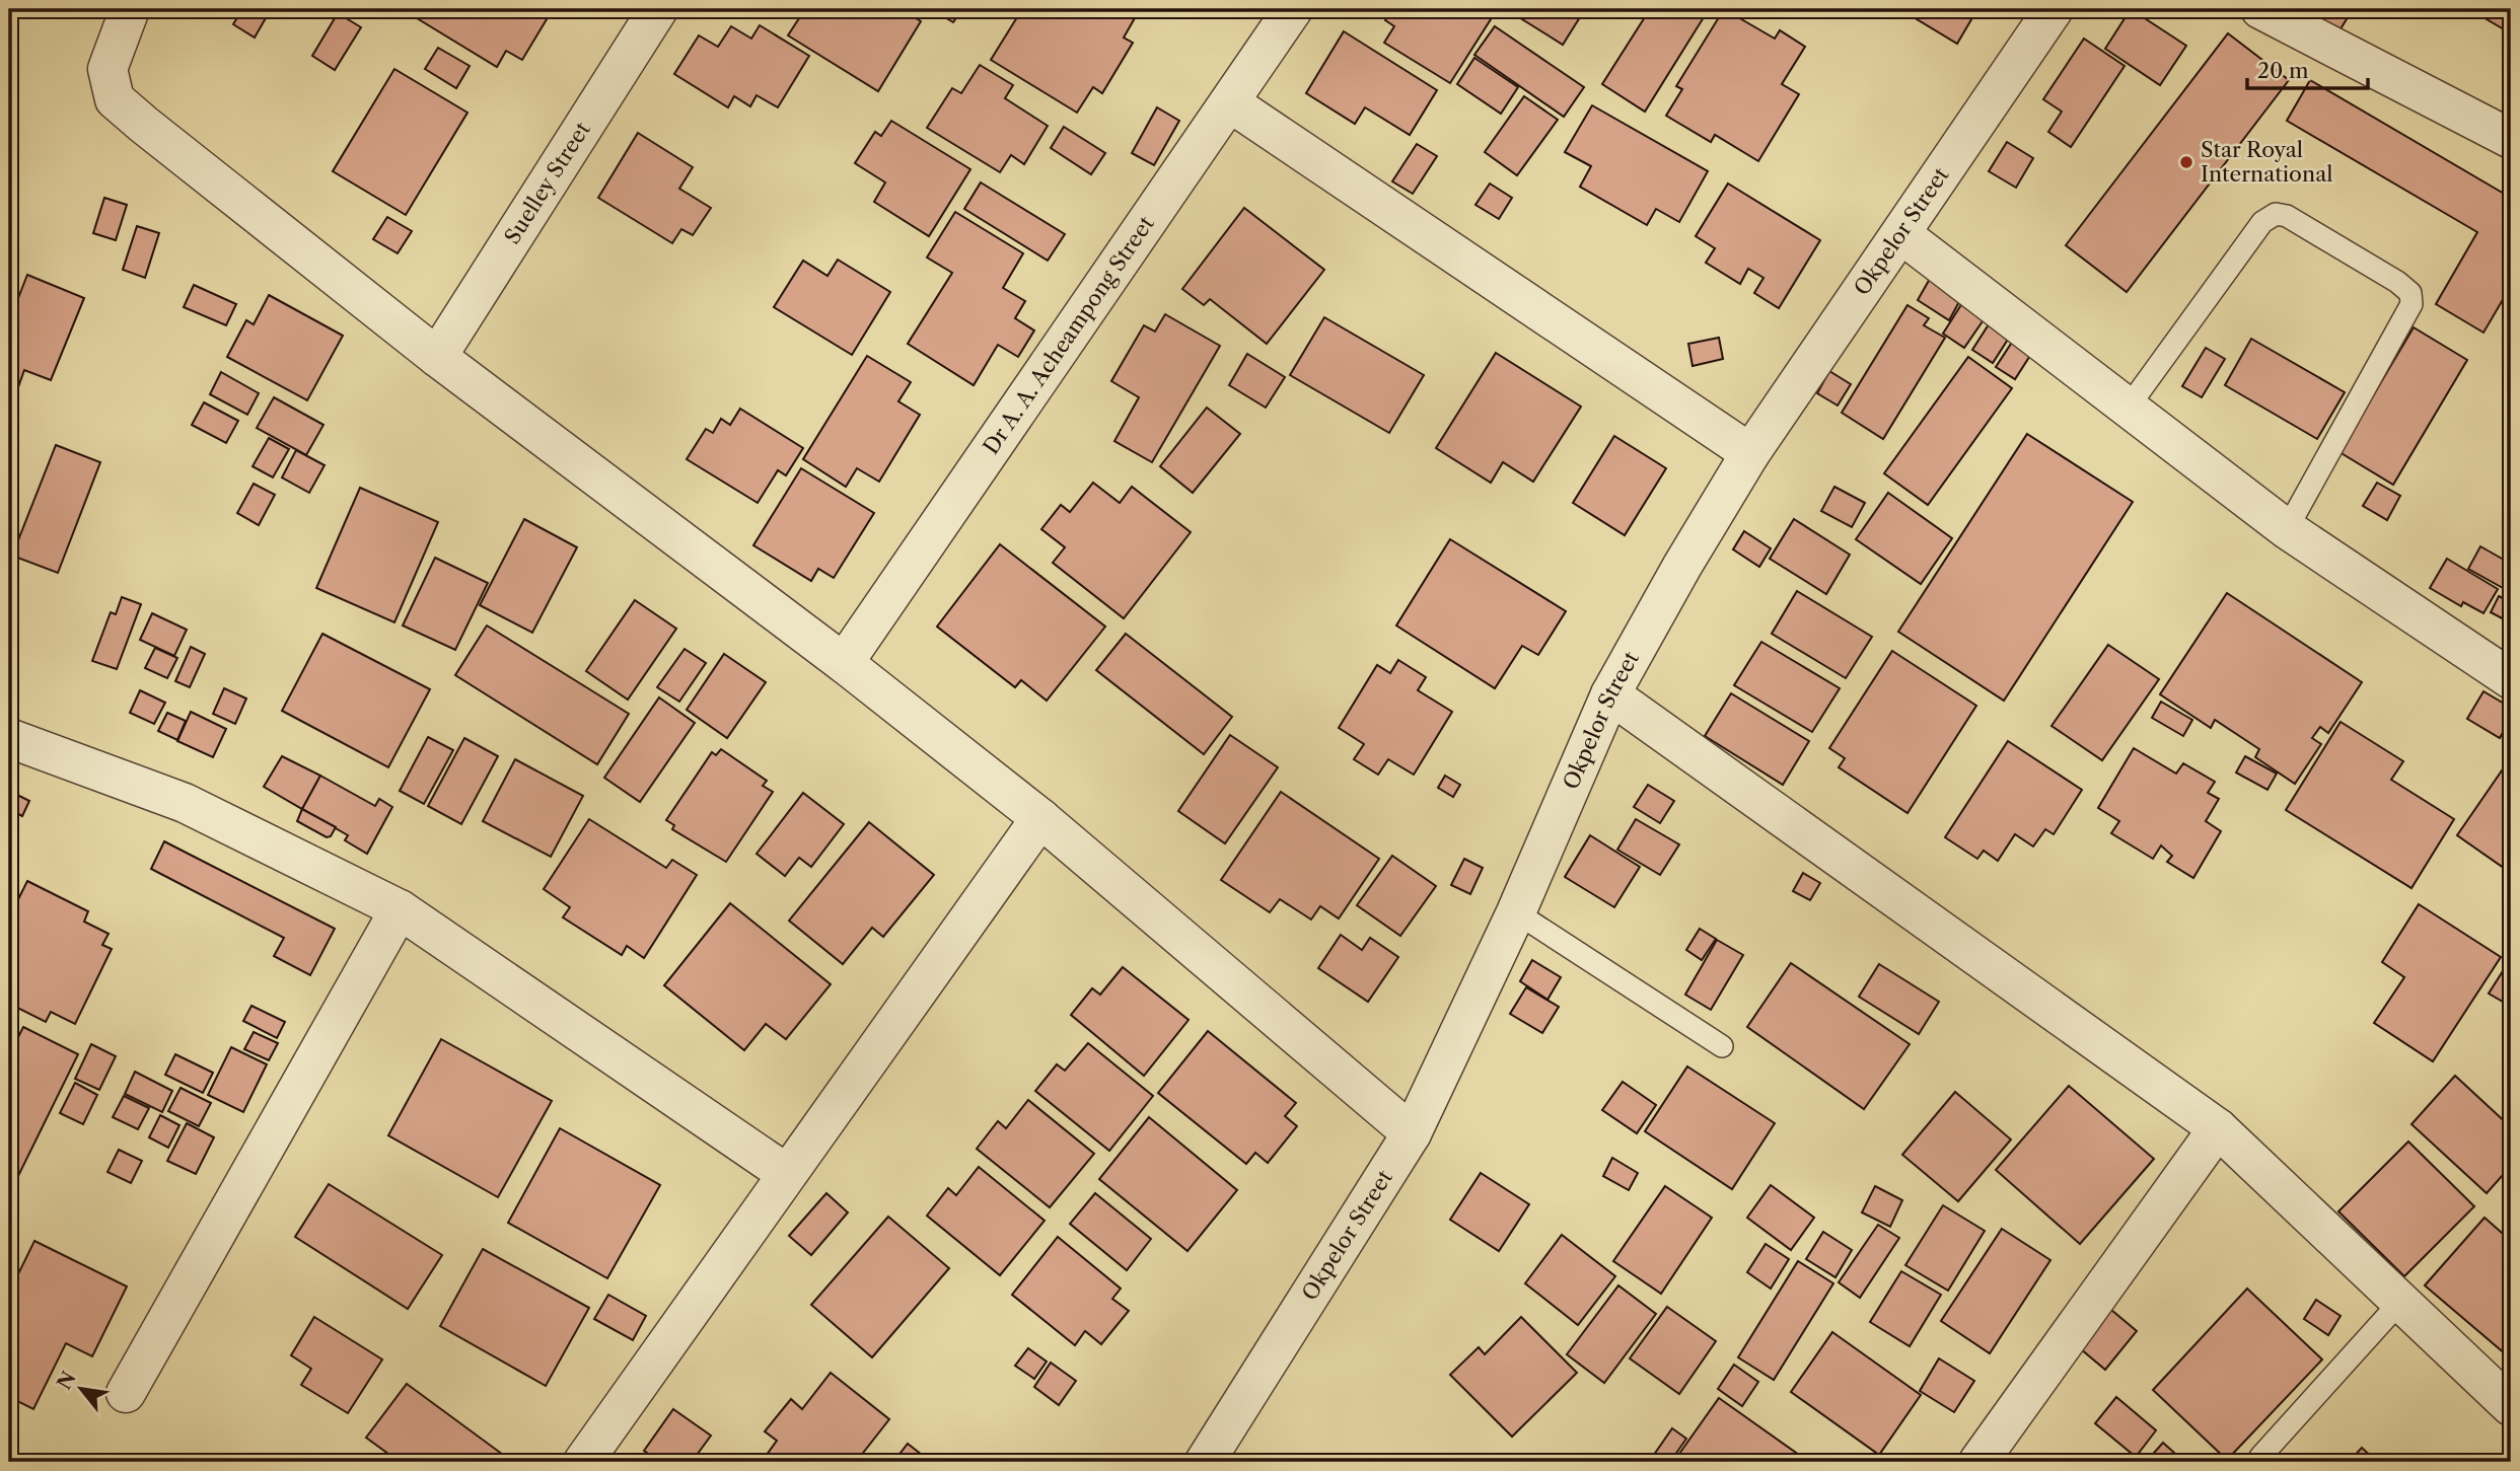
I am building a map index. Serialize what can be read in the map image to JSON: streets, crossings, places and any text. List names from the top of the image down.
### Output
{
  "streets": {
    "street": ["Suelley Street", "Okpelor Street", "Dr A. A. Acheampong Street"]
  },
  "places": ["Star Royal International"],
  "scale_bar": "20 m",
  "north": "top left"
}
